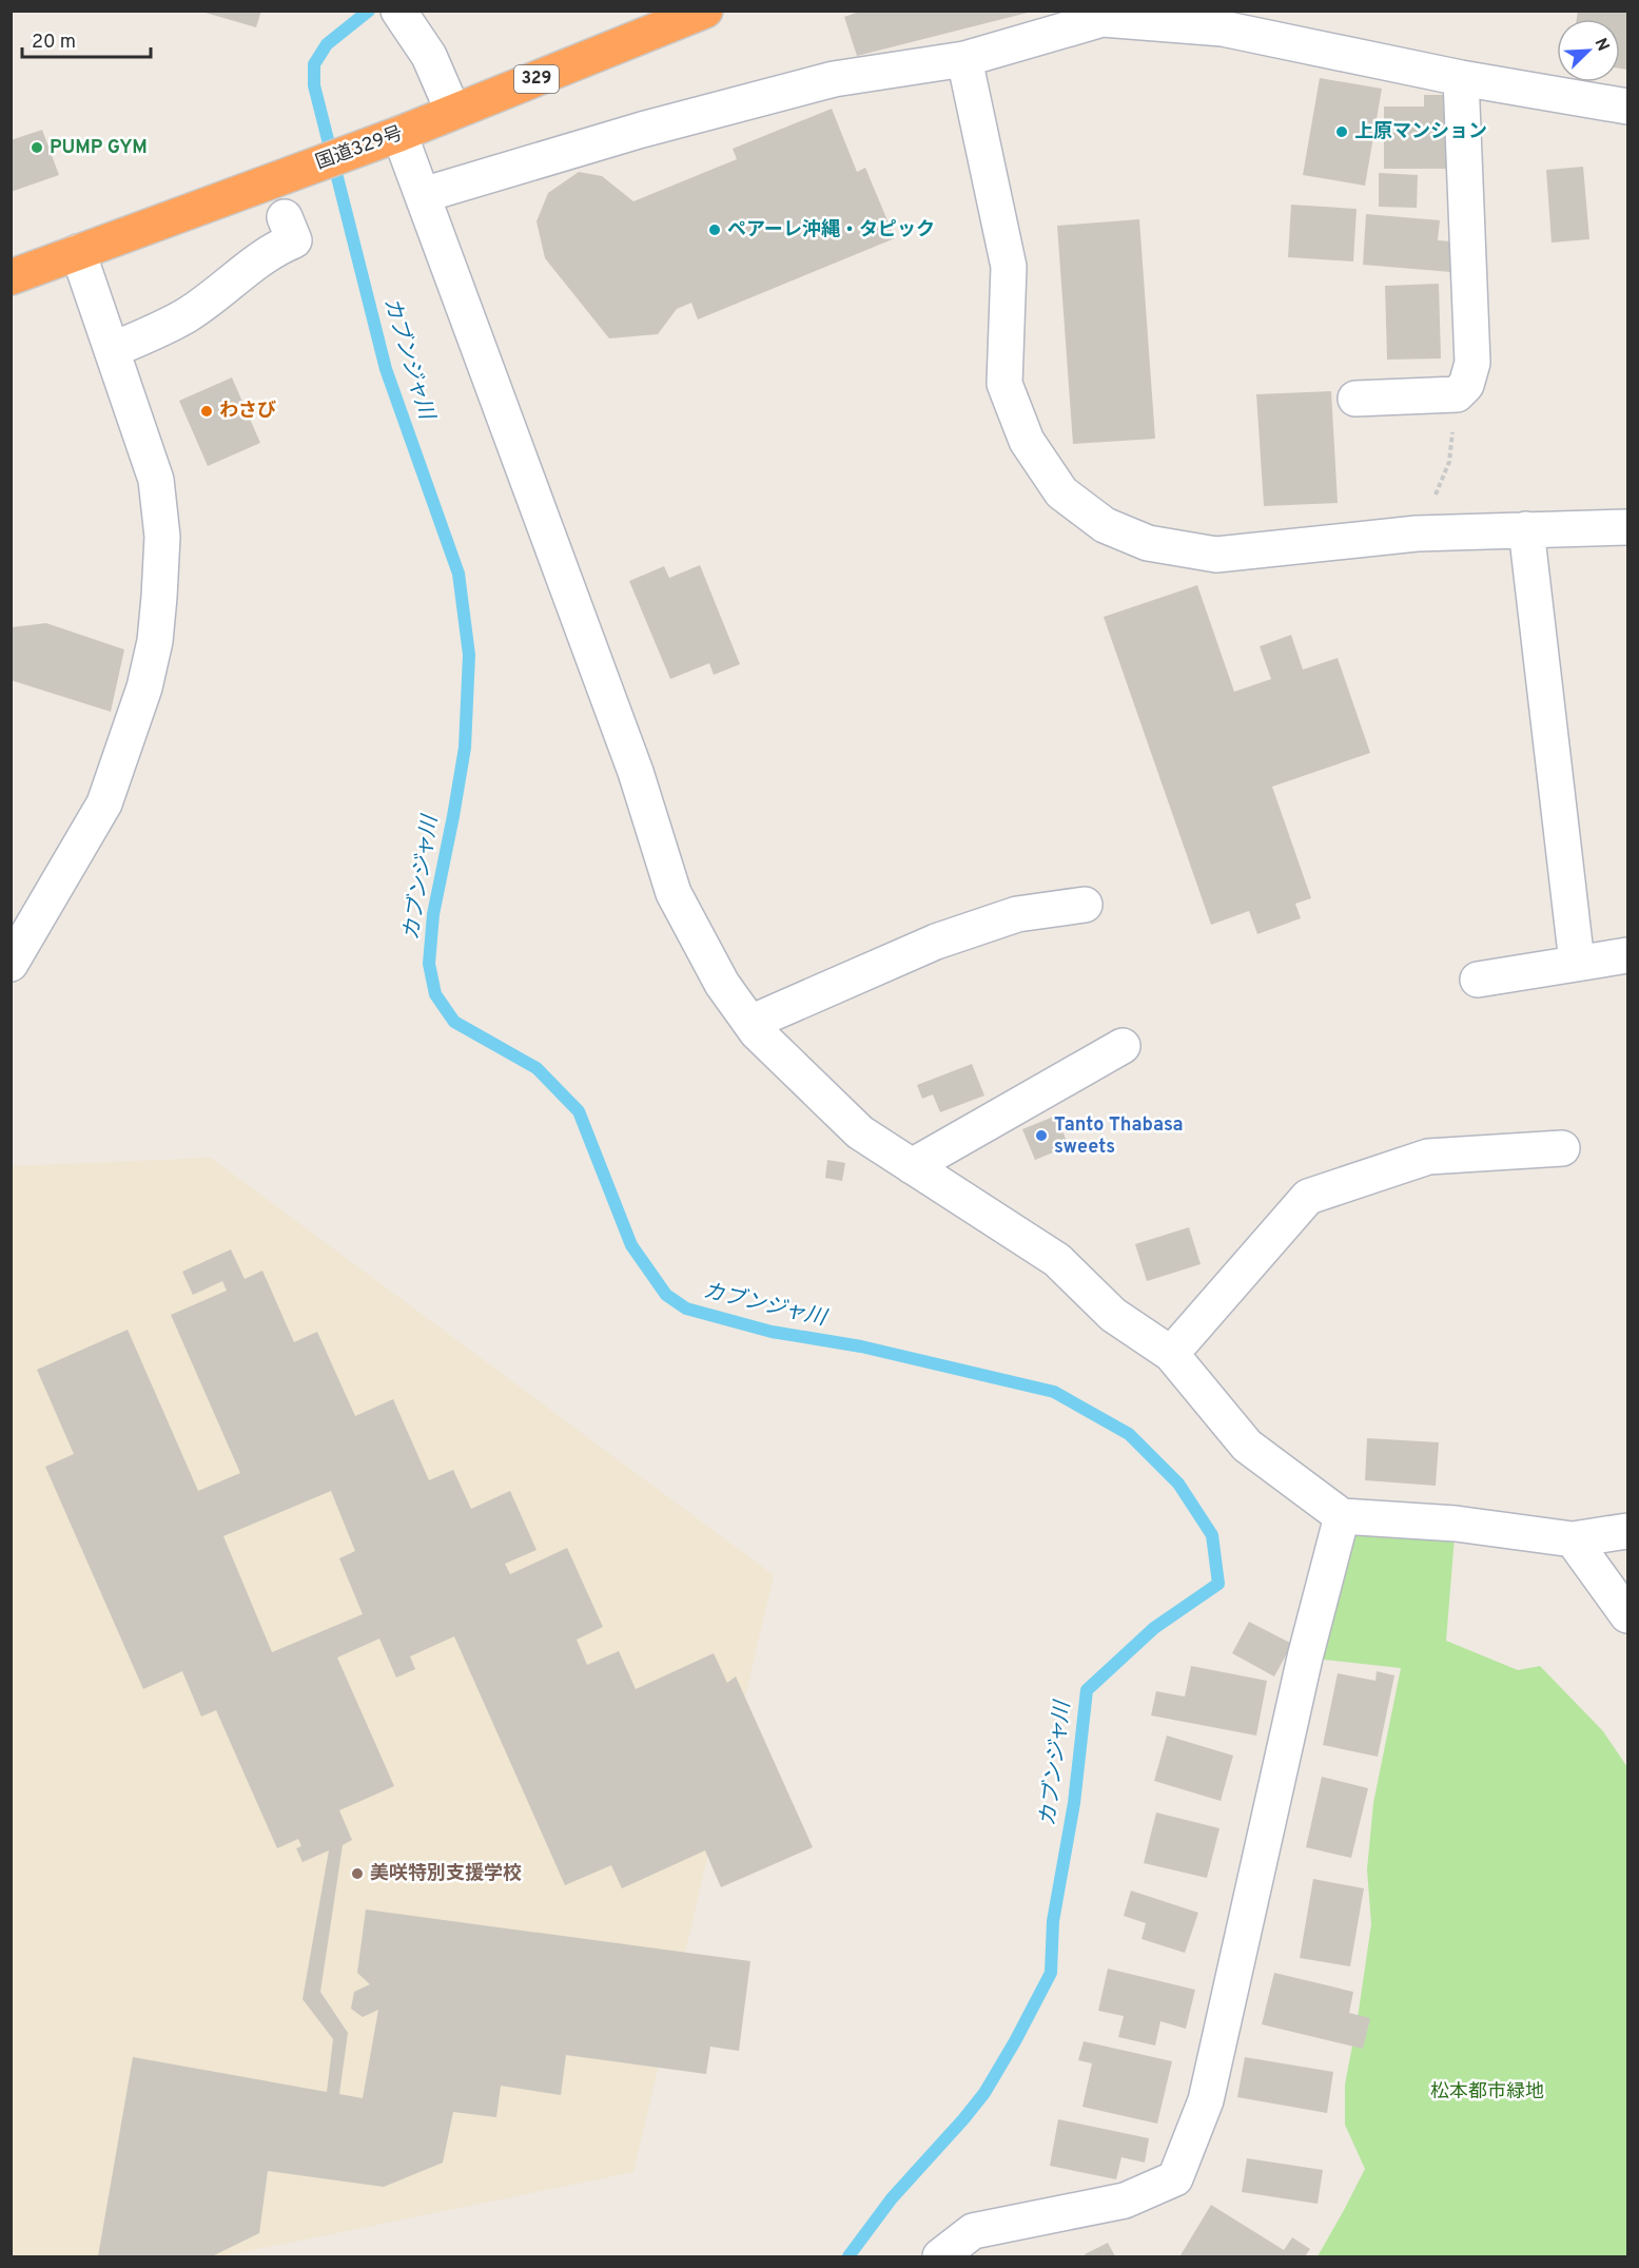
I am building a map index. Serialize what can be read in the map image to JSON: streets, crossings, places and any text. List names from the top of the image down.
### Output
{
  "streets": {
    "highway": ["329", "国道329号"]
  },
  "water": ["カブンジャ川"],
  "parks": ["松本都市緑地"],
  "places": [
    "上原マンション",
    "PUMP GYM",
    "ペアーレ沖縄・タピック",
    "わさび",
    "Tanto Thabasa sweets",
    "美咲特別支援学校"
  ],
  "scale_bar": "20 m",
  "north": "top right"
}
